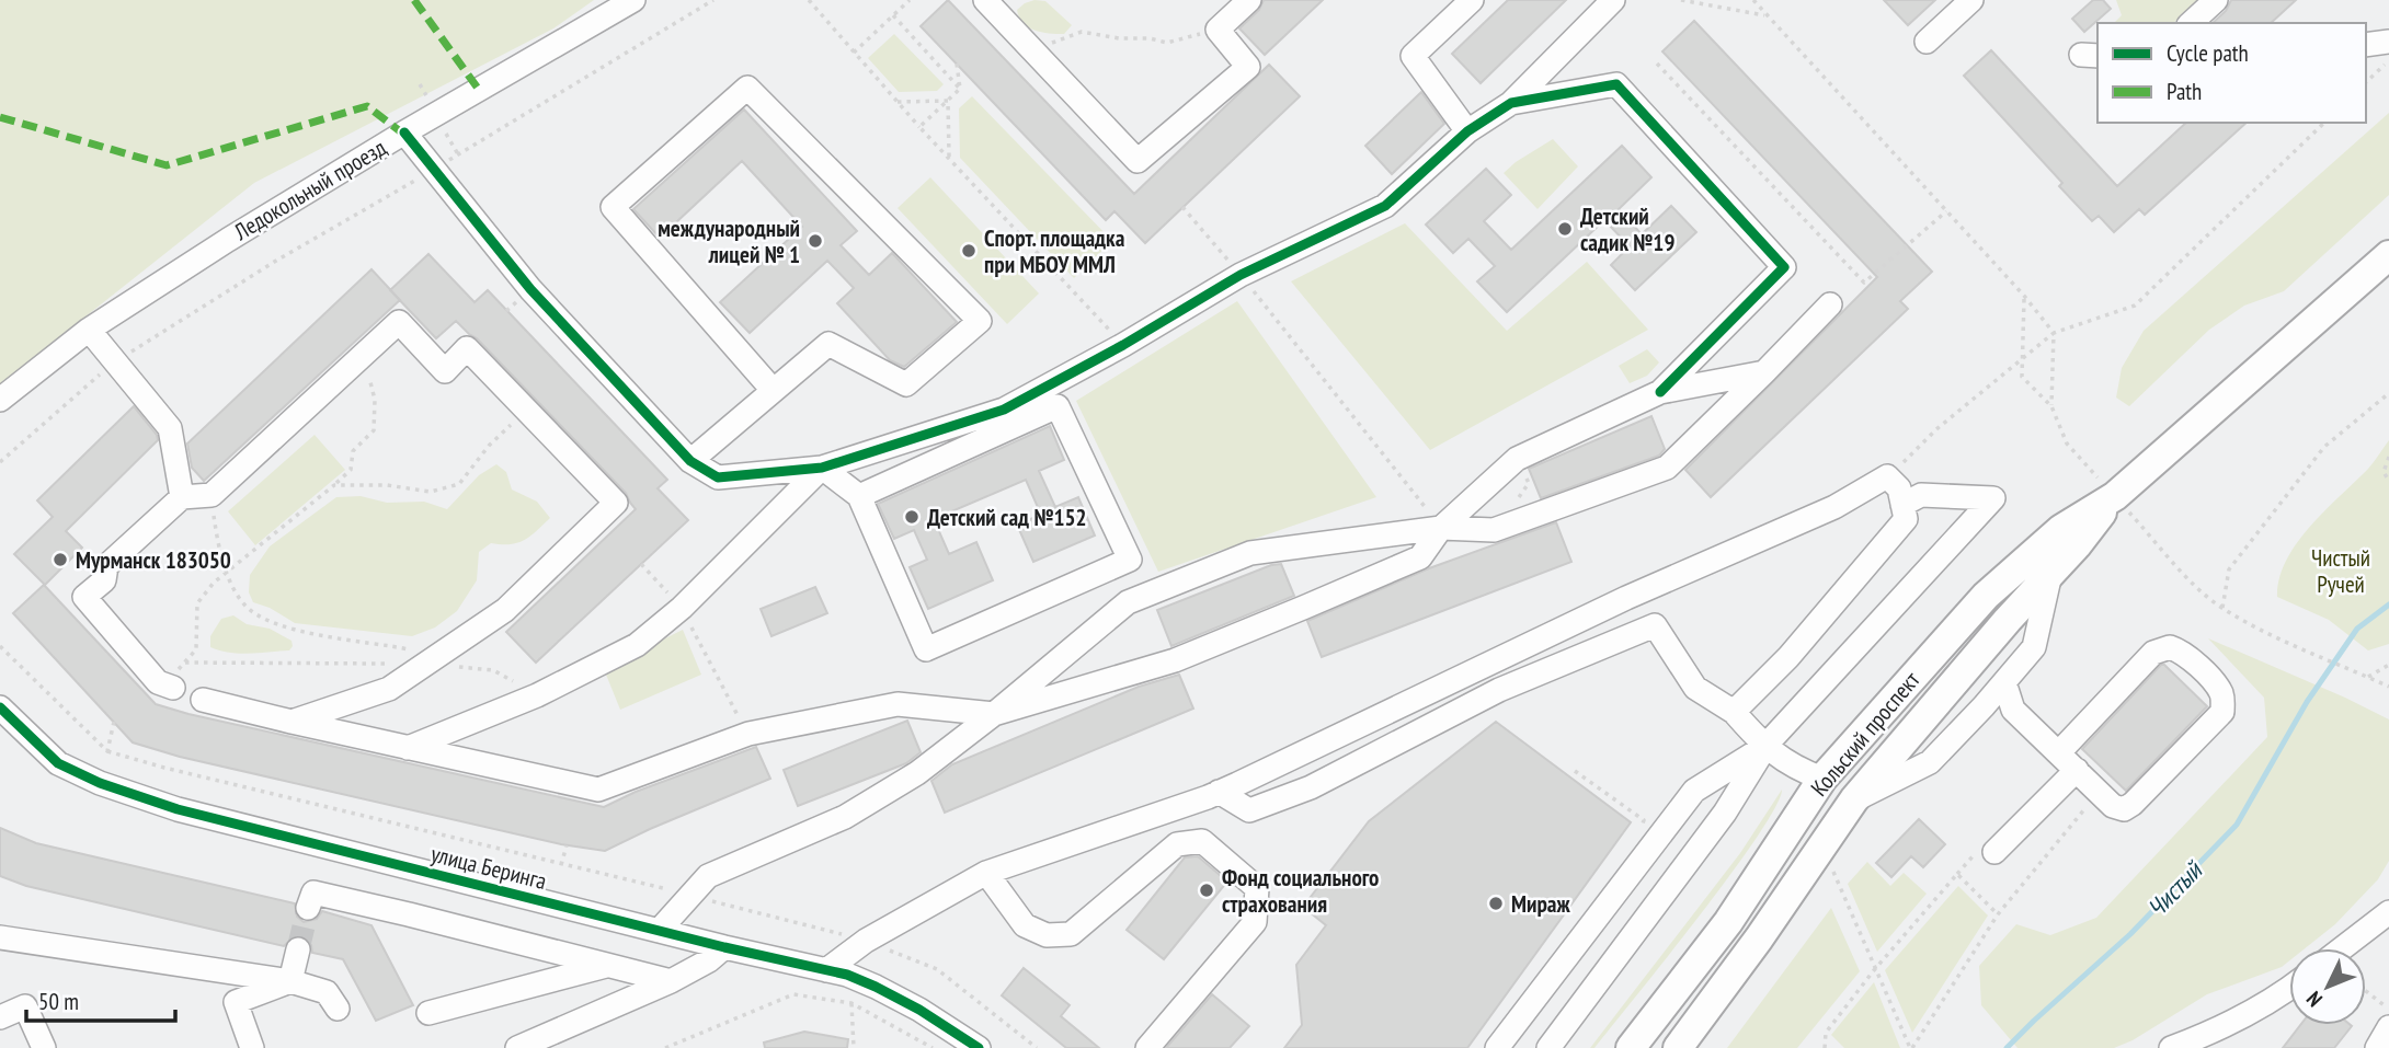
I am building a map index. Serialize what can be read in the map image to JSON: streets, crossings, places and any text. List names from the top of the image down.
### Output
{
  "streets": {
    "main road": ["Кольский проспект"],
    "street": ["Ледокольный проезд", "улица Беринга"]
  },
  "water": ["Чистый"],
  "parks": ["Чистый Ручей"],
  "places": [
    "Детский садик №19",
    "международный лицей № 1",
    "Спорт. площадка при МБОУ ММЛ",
    "Детский сад №152",
    "Мурманск 183050",
    "Фонд социального страхования",
    "Мираж"
  ],
  "legend": ["Cycle path", "Path"],
  "scale_bar": "50 m",
  "north": "bottom left"
}
